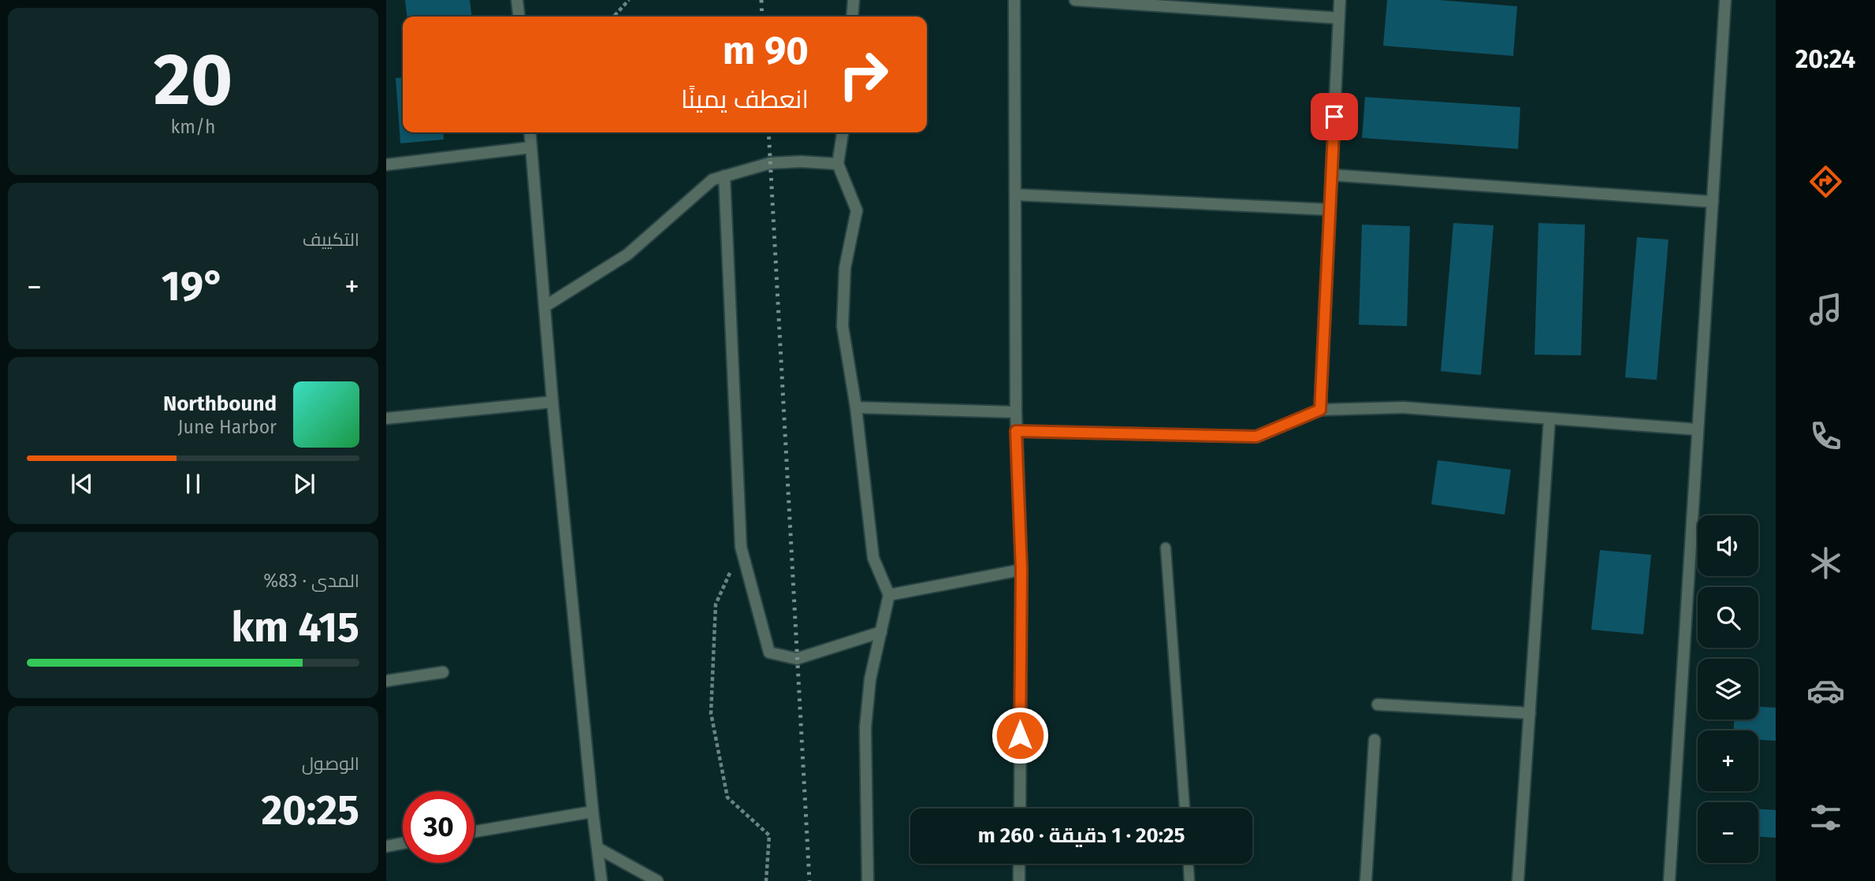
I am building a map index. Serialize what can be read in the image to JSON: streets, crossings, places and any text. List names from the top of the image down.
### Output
{
  "page": {
    "tabs": "20:24",
    "tile": [
      ["20", "km/h"],
      "التكييف",
      ["المدى · 83%", "415 km"],
      ["الوصول", "20:25"]
    ],
    "turn": ["90 m", "انعطف يمينًا"],
    "heat": ["−", "19°", "+"],
    "song": ["Northbound", "June Harbor"],
    "map_buttons": ["+", "−"],
    "limit": "30",
    "trip": "20:25 · 1 دقيقة · 260 m"
  }
}
